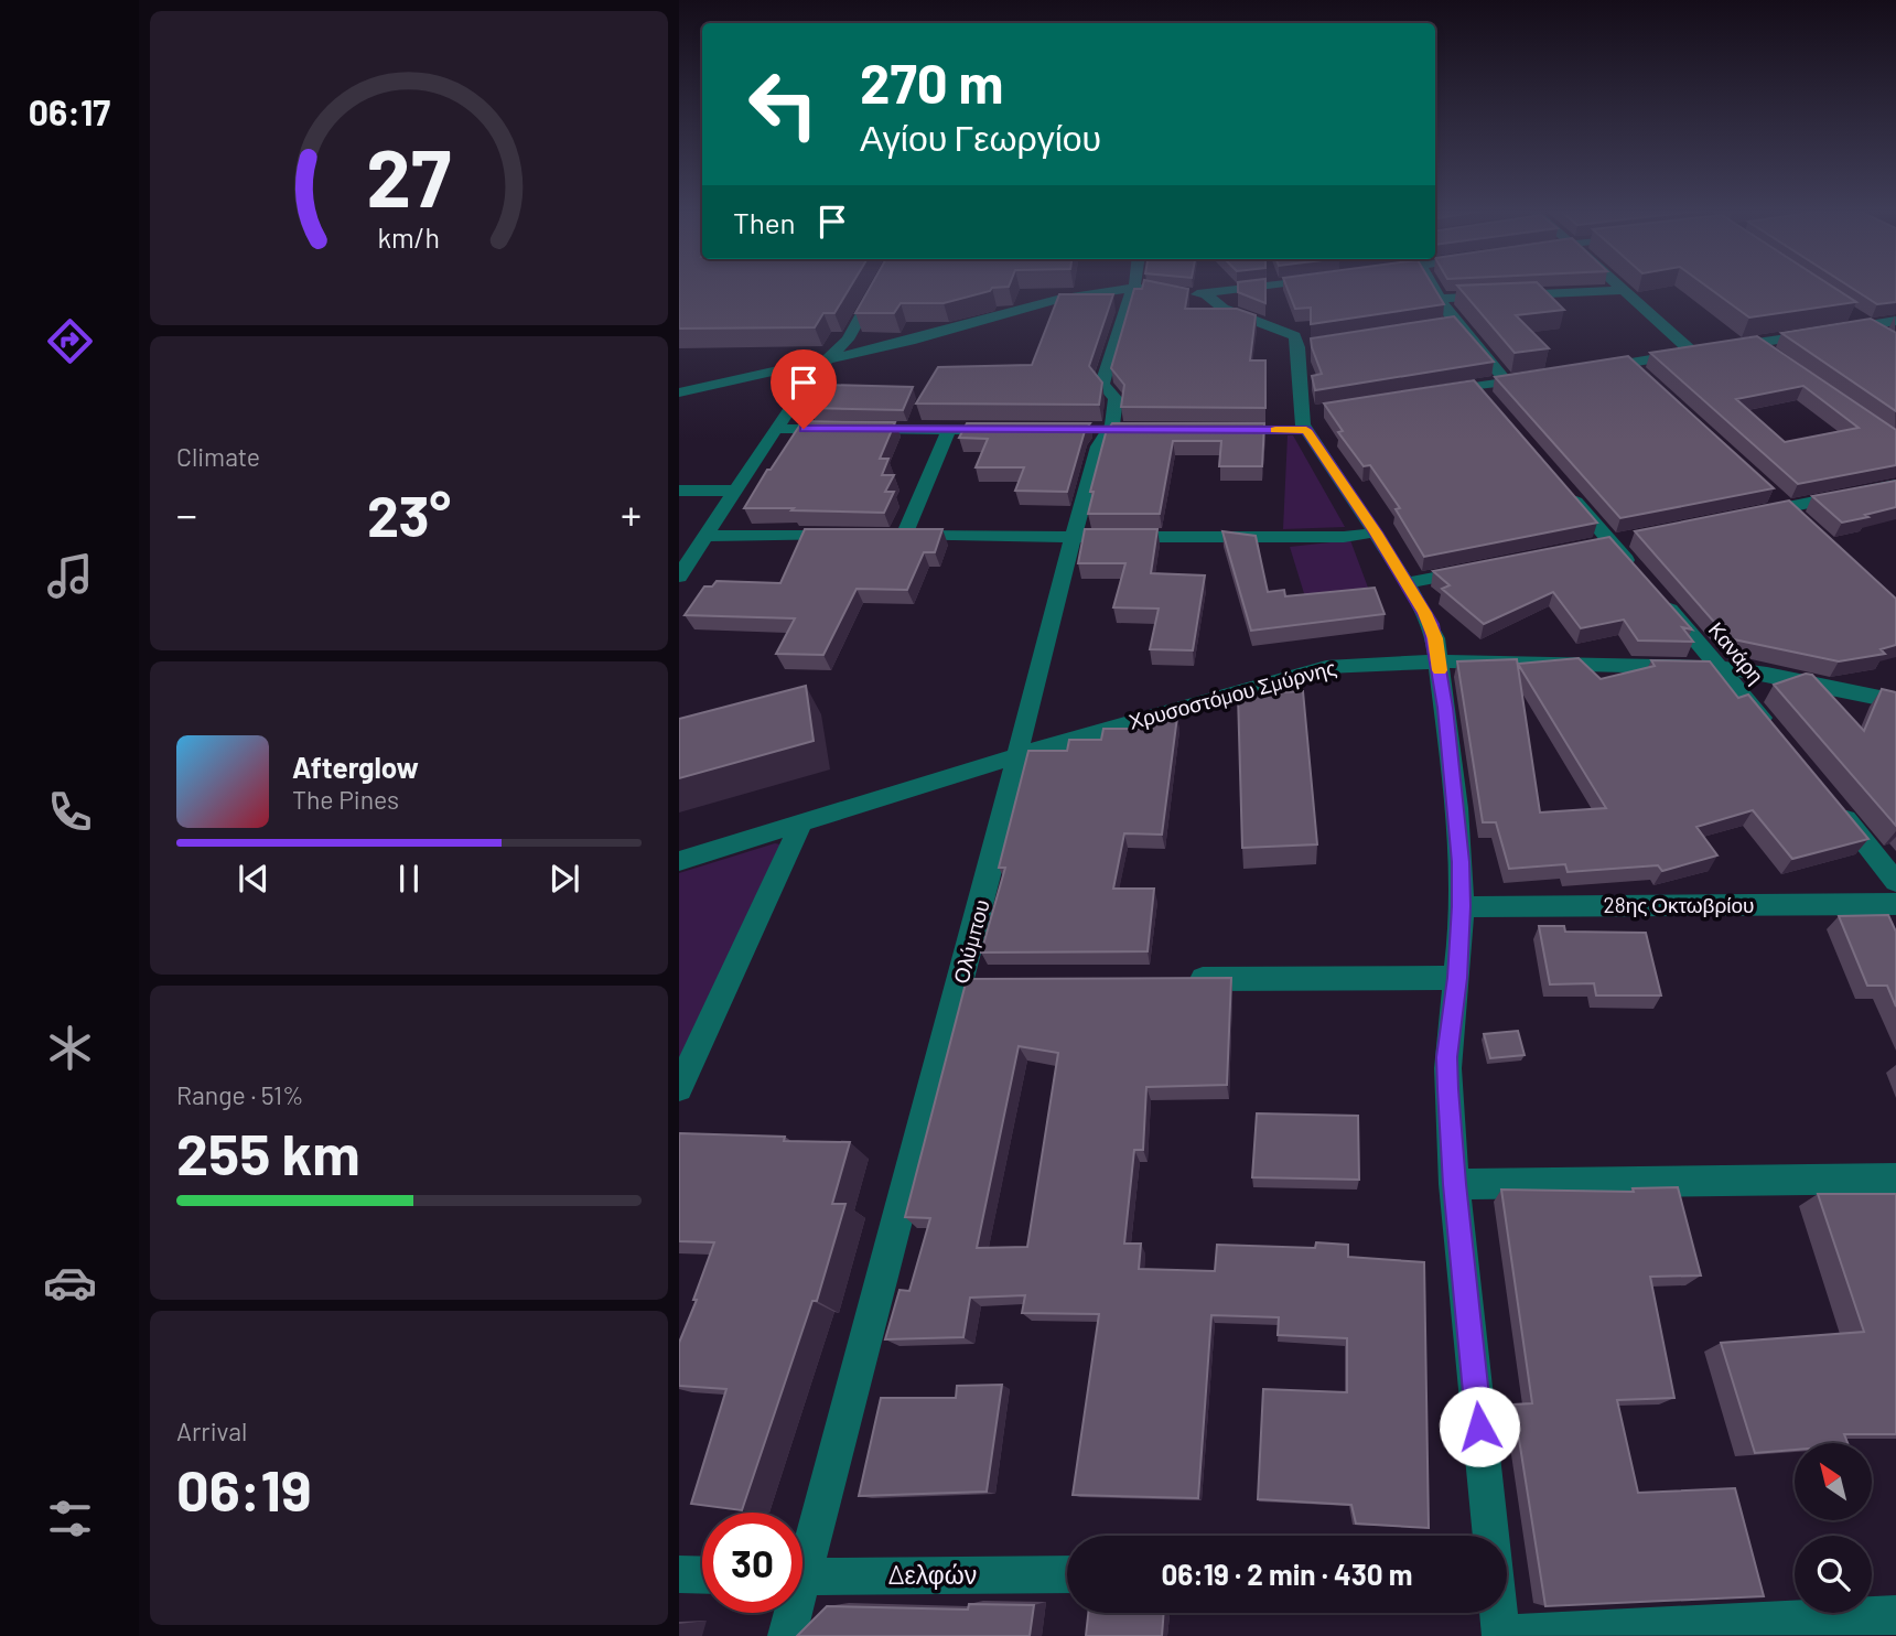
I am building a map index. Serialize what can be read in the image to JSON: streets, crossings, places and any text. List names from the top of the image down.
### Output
{
  "streets": {
    "street": [
      "Κανάρη",
      "Χρυσοστόμου Σμύρνης",
      "28ης Οκτωβρίου",
      "Ολύμπου",
      "Δελφών"
    ]
  },
  "crossings": [
    ["Κανάρη", "Χρυσοστόμου Σμύρνης"],
    ["Χρυσοστόμου Σμύρνης", "Ολύμπου"]
  ],
  "north": "top left",
  "page": {
    "tabs": "06:17",
    "turn": ["270 m", "Αγίου Γεωργίου"],
    "then": "Then",
    "tile": [
      "Climate",
      ["Range · 51%", "255 km"],
      ["Arrival", "06:19"]
    ],
    "heat": ["−", "23°", "+"],
    "song": ["Afterglow", "The Pines"],
    "limit": "30",
    "trip": "06:19 · 2 min · 430 m",
    "gauge": ["27", "km/h"]
  }
}
